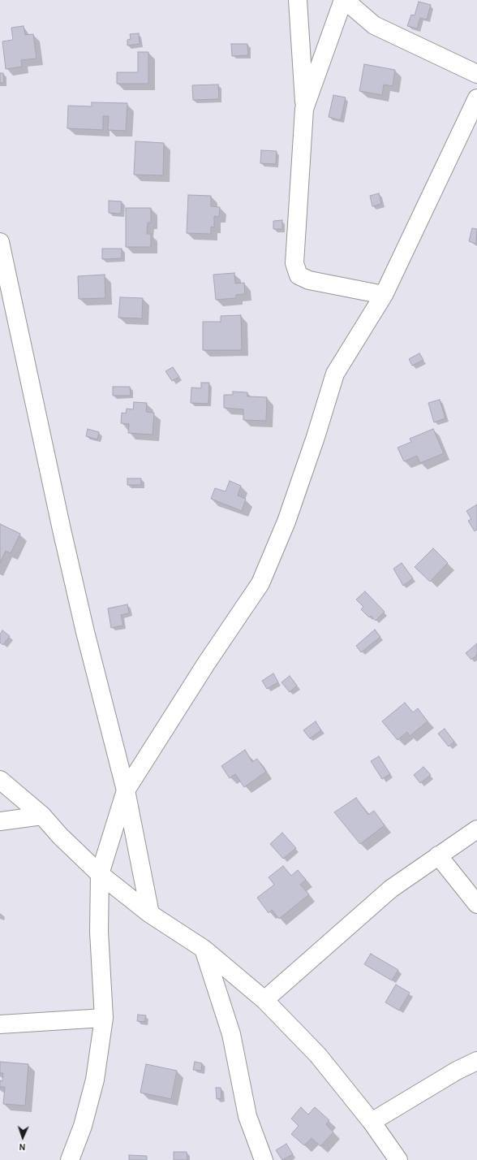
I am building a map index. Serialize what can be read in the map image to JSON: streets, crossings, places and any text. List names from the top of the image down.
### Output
{
  "north": "bottom"
}
